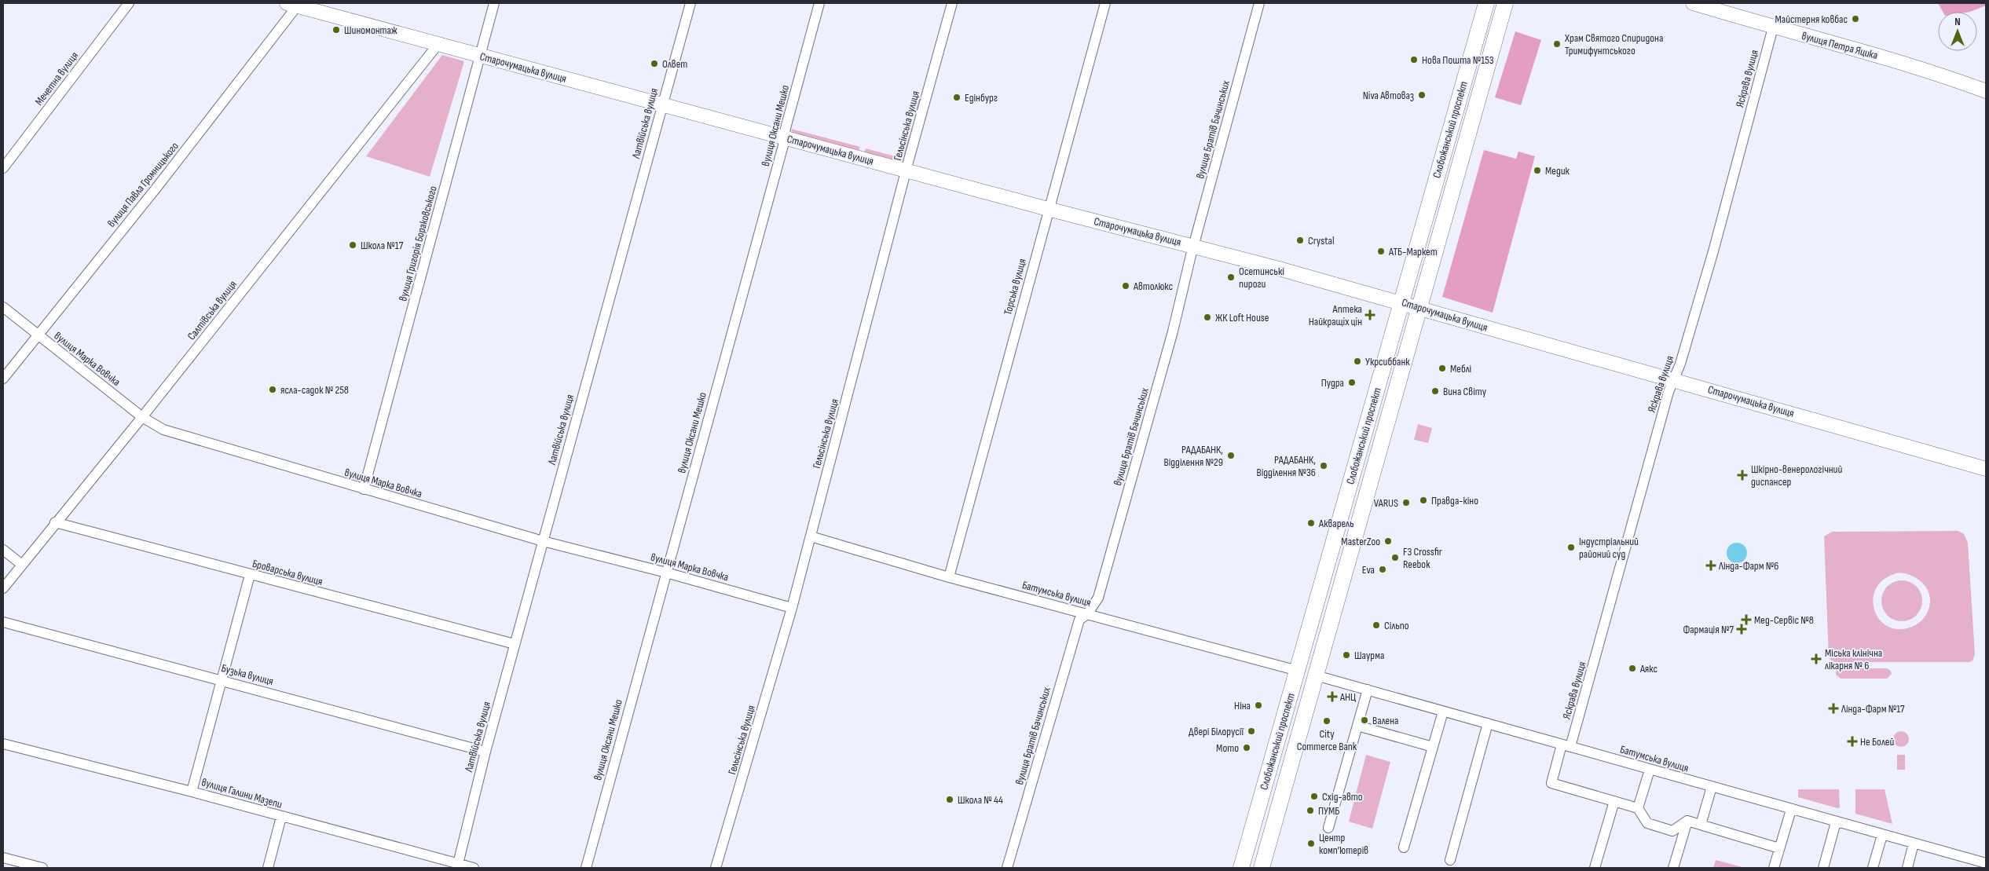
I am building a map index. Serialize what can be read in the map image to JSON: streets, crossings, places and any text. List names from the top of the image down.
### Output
{
  "streets": {
    "main road": ["Слобожанський проспект"],
    "street": [
      "вулиця Петра Яцика",
      "Старочумацька вулиця",
      "Мечетна вулиця",
      "Яскрава вулиця",
      "Латвійська вулиця",
      "вулиця Оксани Мешко",
      "Гельсінська вулиця",
      "вулиця Братів Бачинських",
      "вулиця Павла Громницького",
      "вулиця Григорія Бораковського",
      "Торська вулиця",
      "Салтівська вулиця",
      "вулиця Марка Вовчка",
      "Броварська вулиця",
      "Батумська вулиця",
      "Бузька вулиця",
      "вулиця Галини Мазепи"
    ]
  },
  "crossings": [
    ["вулиця Петра Яцика", "Яскрава вулиця"],
    ["Старочумацька вулиця", "Яскрава вулиця"],
    ["Старочумацька вулиця", "Латвійська вулиця"],
    ["Старочумацька вулиця", "вулиця Оксани Мешко"],
    ["Старочумацька вулиця", "Гельсінська вулиця"],
    ["Старочумацька вулиця", "вулиця Братів Бачинських"],
    ["Старочумацька вулиця", "Слобожанський проспект"],
    ["Старочумацька вулиця", "вулиця Павла Громницького"],
    ["Старочумацька вулиця", "вулиця Григорія Бораковського"],
    ["Старочумацька вулиця", "Торська вулиця"],
    ["Старочумацька вулиця", "Салтівська вулиця"],
    ["Яскрава вулиця", "Батумська вулиця"],
    ["Латвійська вулиця", "вулиця Марка Вовчка"],
    ["Латвійська вулиця", "Броварська вулиця"],
    ["Латвійська вулиця", "Бузька вулиця"],
    ["Латвійська вулиця", "вулиця Галини Мазепи"],
    ["вулиця Оксани Мешко", "вулиця Марка Вовчка"],
    ["Гельсінська вулиця", "вулиця Марка Вовчка"],
    ["Гельсінська вулиця", "Батумська вулиця"],
    ["вулиця Братів Бачинських", "Батумська вулиця"],
    ["Слобожанський проспект", "Батумська вулиця"],
    ["вулиця Павла Громницького", "вулиця Марка Вовчка"],
    ["вулиця Григорія Бораковського", "вулиця Марка Вовчка"],
    ["Торська вулиця", "Батумська вулиця"],
    ["Салтівська вулиця", "вулиця Марка Вовчка"],
    ["Салтівська вулиця", "Броварська вулиця"]
  ],
  "places": {
    "other": [
      "Майстерня ковбас",
      "Шиномонтаж",
      "Храм Святого Спиридона Тримифунтського",
      "Нова Пошта №153",
      "Олвет",
      "Niva Автоваз",
      "Едінбург",
      "Медик",
      "Crystal",
      "Школа №17",
      "АТБ-Маркет",
      "Осетинські пироги",
      "Автолюкс",
      "ЖК Loft House",
      "Укрсиббанк",
      "Меблі",
      "Пудра",
      "ясла-садок № 258",
      "Вина Світу",
      "РАДАБАНК, Відділення №29",
      "РАДАБАНК, Відділення №36",
      "Правда-кіно",
      "VARUS",
      "Акварель",
      "MasterZoo",
      "Індустріальний районий суд",
      "F3 Crossfir Reebok",
      "Eva",
      "Сільпо",
      "Шаурма",
      "Аякс",
      "Ніна",
      "Валена",
      "City Commerce Bank",
      "Двері Білорусії",
      "Мото",
      "Схід-авто",
      "Школа № 44",
      "ПУМБ",
      "Центр комп’ютерів"
    ],
    "health": [
      "Аптека Найкращiх цiн",
      "Шкірно-венерологічний диспансер",
      "Лінда-Фарм №6",
      "Мед-Сервіс №8",
      "Фармація №7",
      "Міська клінічна лікарня № 6",
      "АНЦ",
      "Лінда-Фарм №17",
      "Не Болей"
    ]
  },
  "north": "top"
}
